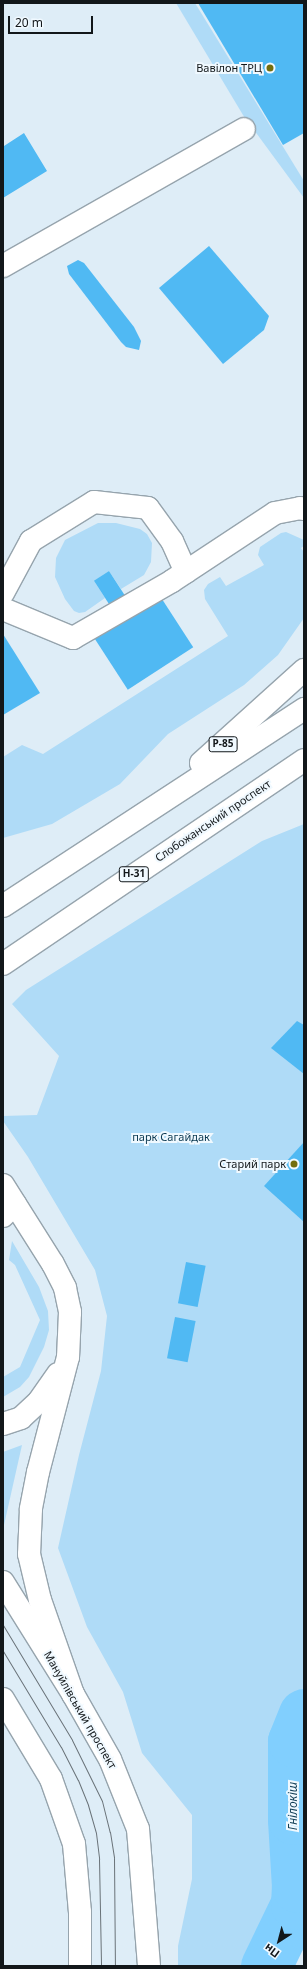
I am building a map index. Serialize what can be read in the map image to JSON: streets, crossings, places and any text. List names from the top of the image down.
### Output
{
  "streets": {
    "main road": [
      "Р-85",
      "Слобожанський проспект",
      "Н-31",
      "Мануйлівський проспект"
    ]
  },
  "water": ["Гнілокіш"],
  "parks": ["парк Сагайдак"],
  "places": ["Вавілон ТРЦ", "Старий парк"],
  "scale_bar": "20 m",
  "north": "bottom left"
}
